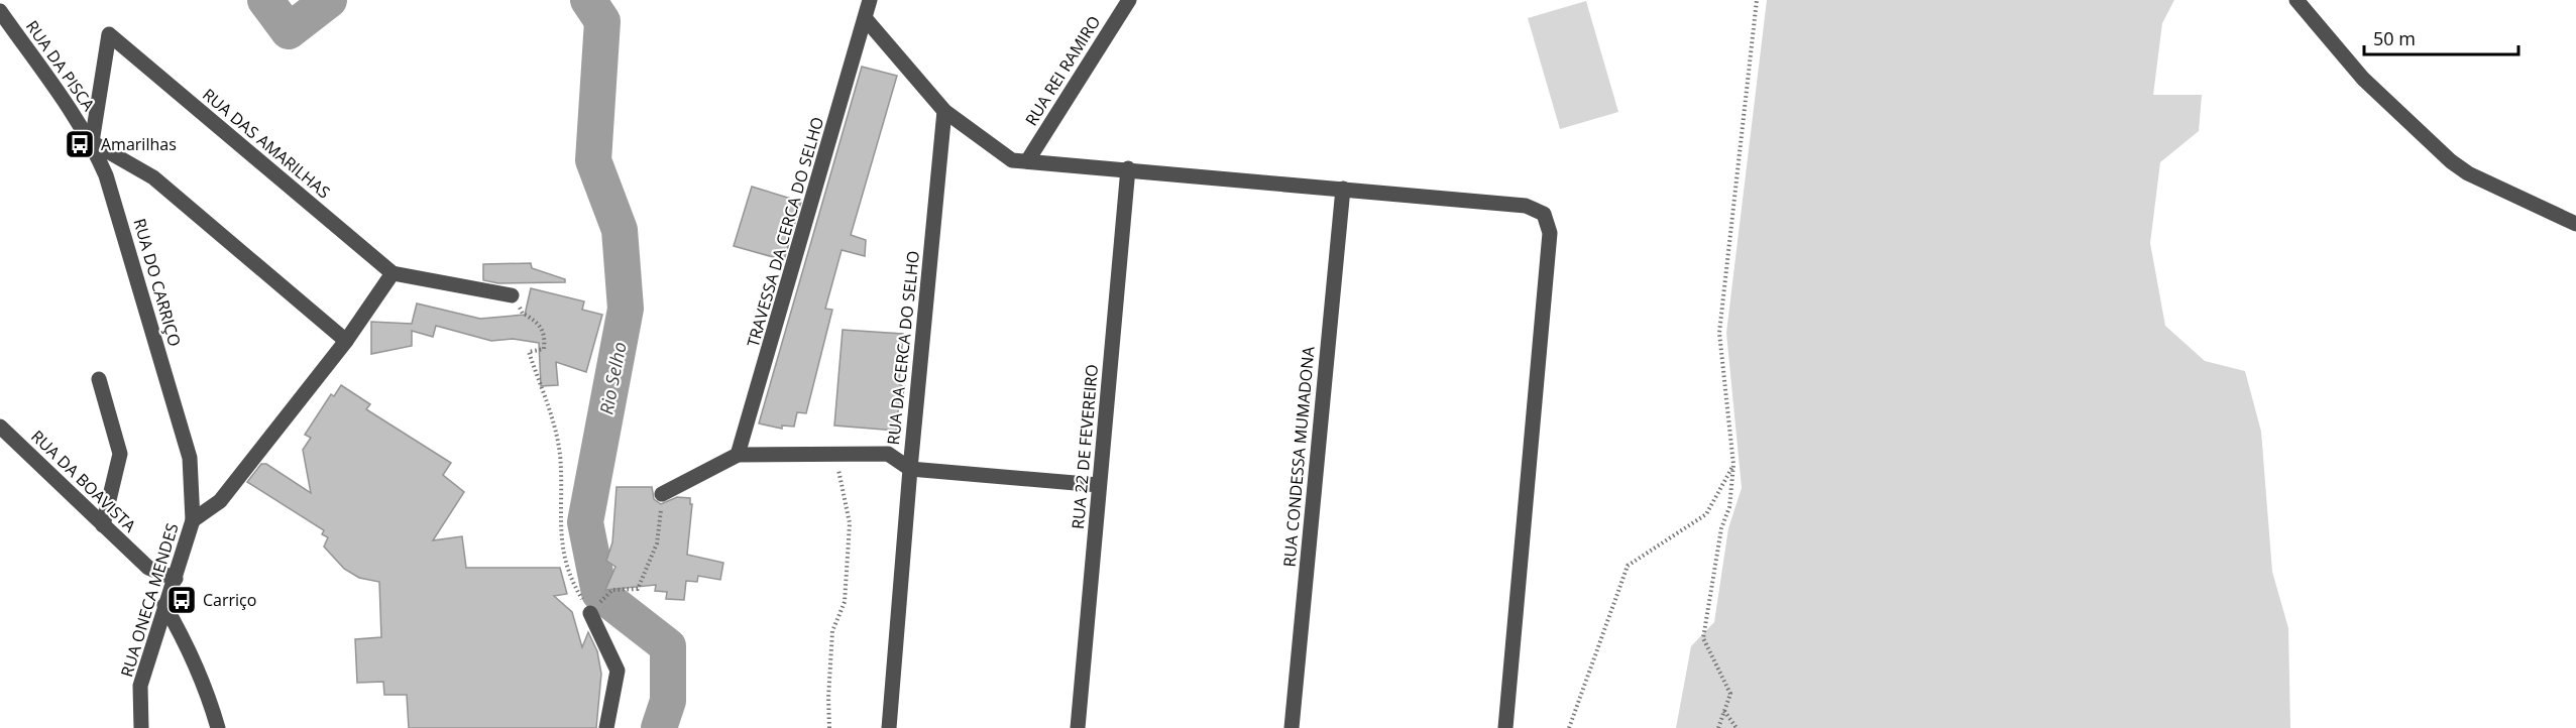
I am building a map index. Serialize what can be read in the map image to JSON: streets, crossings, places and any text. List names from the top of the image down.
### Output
{
  "streets": {
    "street": [
      "RUA DA PISCA",
      "RUA REI RAMIRO",
      "RUA DAS AMARILHAS",
      "TRAVESSA DA CERCA DO SELHO",
      "RUA DO CARRIÇO",
      "RUA DA CERCA DO SELHO",
      "RUA 22 DE FEVEREIRO",
      "RUA CONDESSA MUMADONA",
      "RUA DA BOAVISTA",
      "RUA ONECA MENDES"
    ]
  },
  "crossings": [
    ["RUA DA PISCA", "RUA DAS AMARILHAS"],
    ["RUA DA PISCA", "RUA DO CARRIÇO"],
    ["RUA DAS AMARILHAS", "RUA DO CARRIÇO"],
    ["RUA DO CARRIÇO", "RUA ONECA MENDES"],
    ["RUA DA BOAVISTA", "RUA ONECA MENDES"]
  ],
  "water": ["Rio Selho"],
  "places": {
    "bus stop": ["Amarilhas", "Carriço"]
  },
  "scale_bar": "50 m"
}
